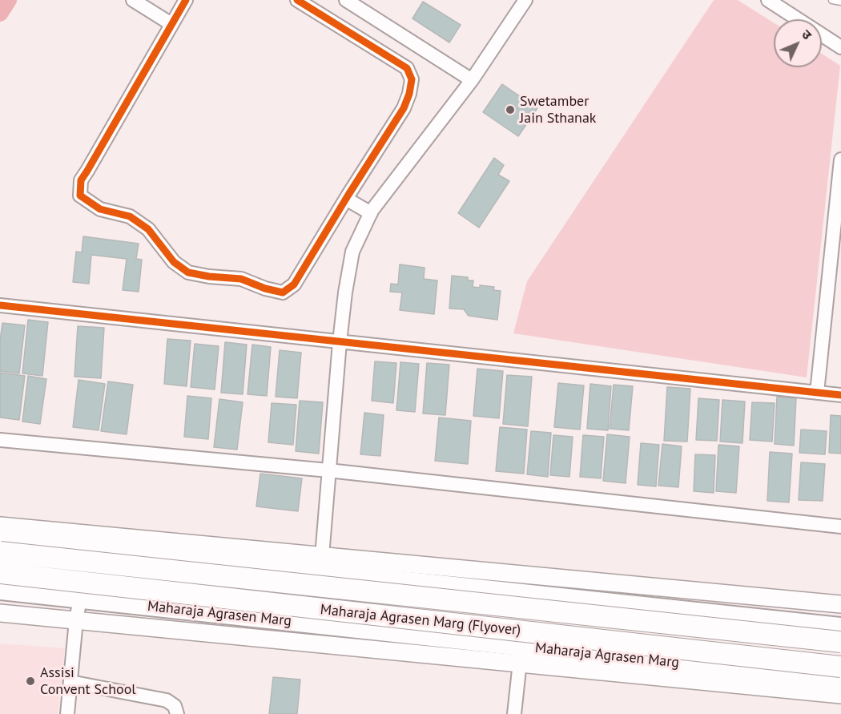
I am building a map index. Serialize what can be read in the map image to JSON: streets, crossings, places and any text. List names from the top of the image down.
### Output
{
  "streets": {
    "main road": ["Maharaja Agrasen Marg", "Maharaja Agrasen Marg (Flyover)"]
  },
  "places": ["Swetamber Jain Sthanak", "Assisi Convent School"],
  "north": "top right"
}
